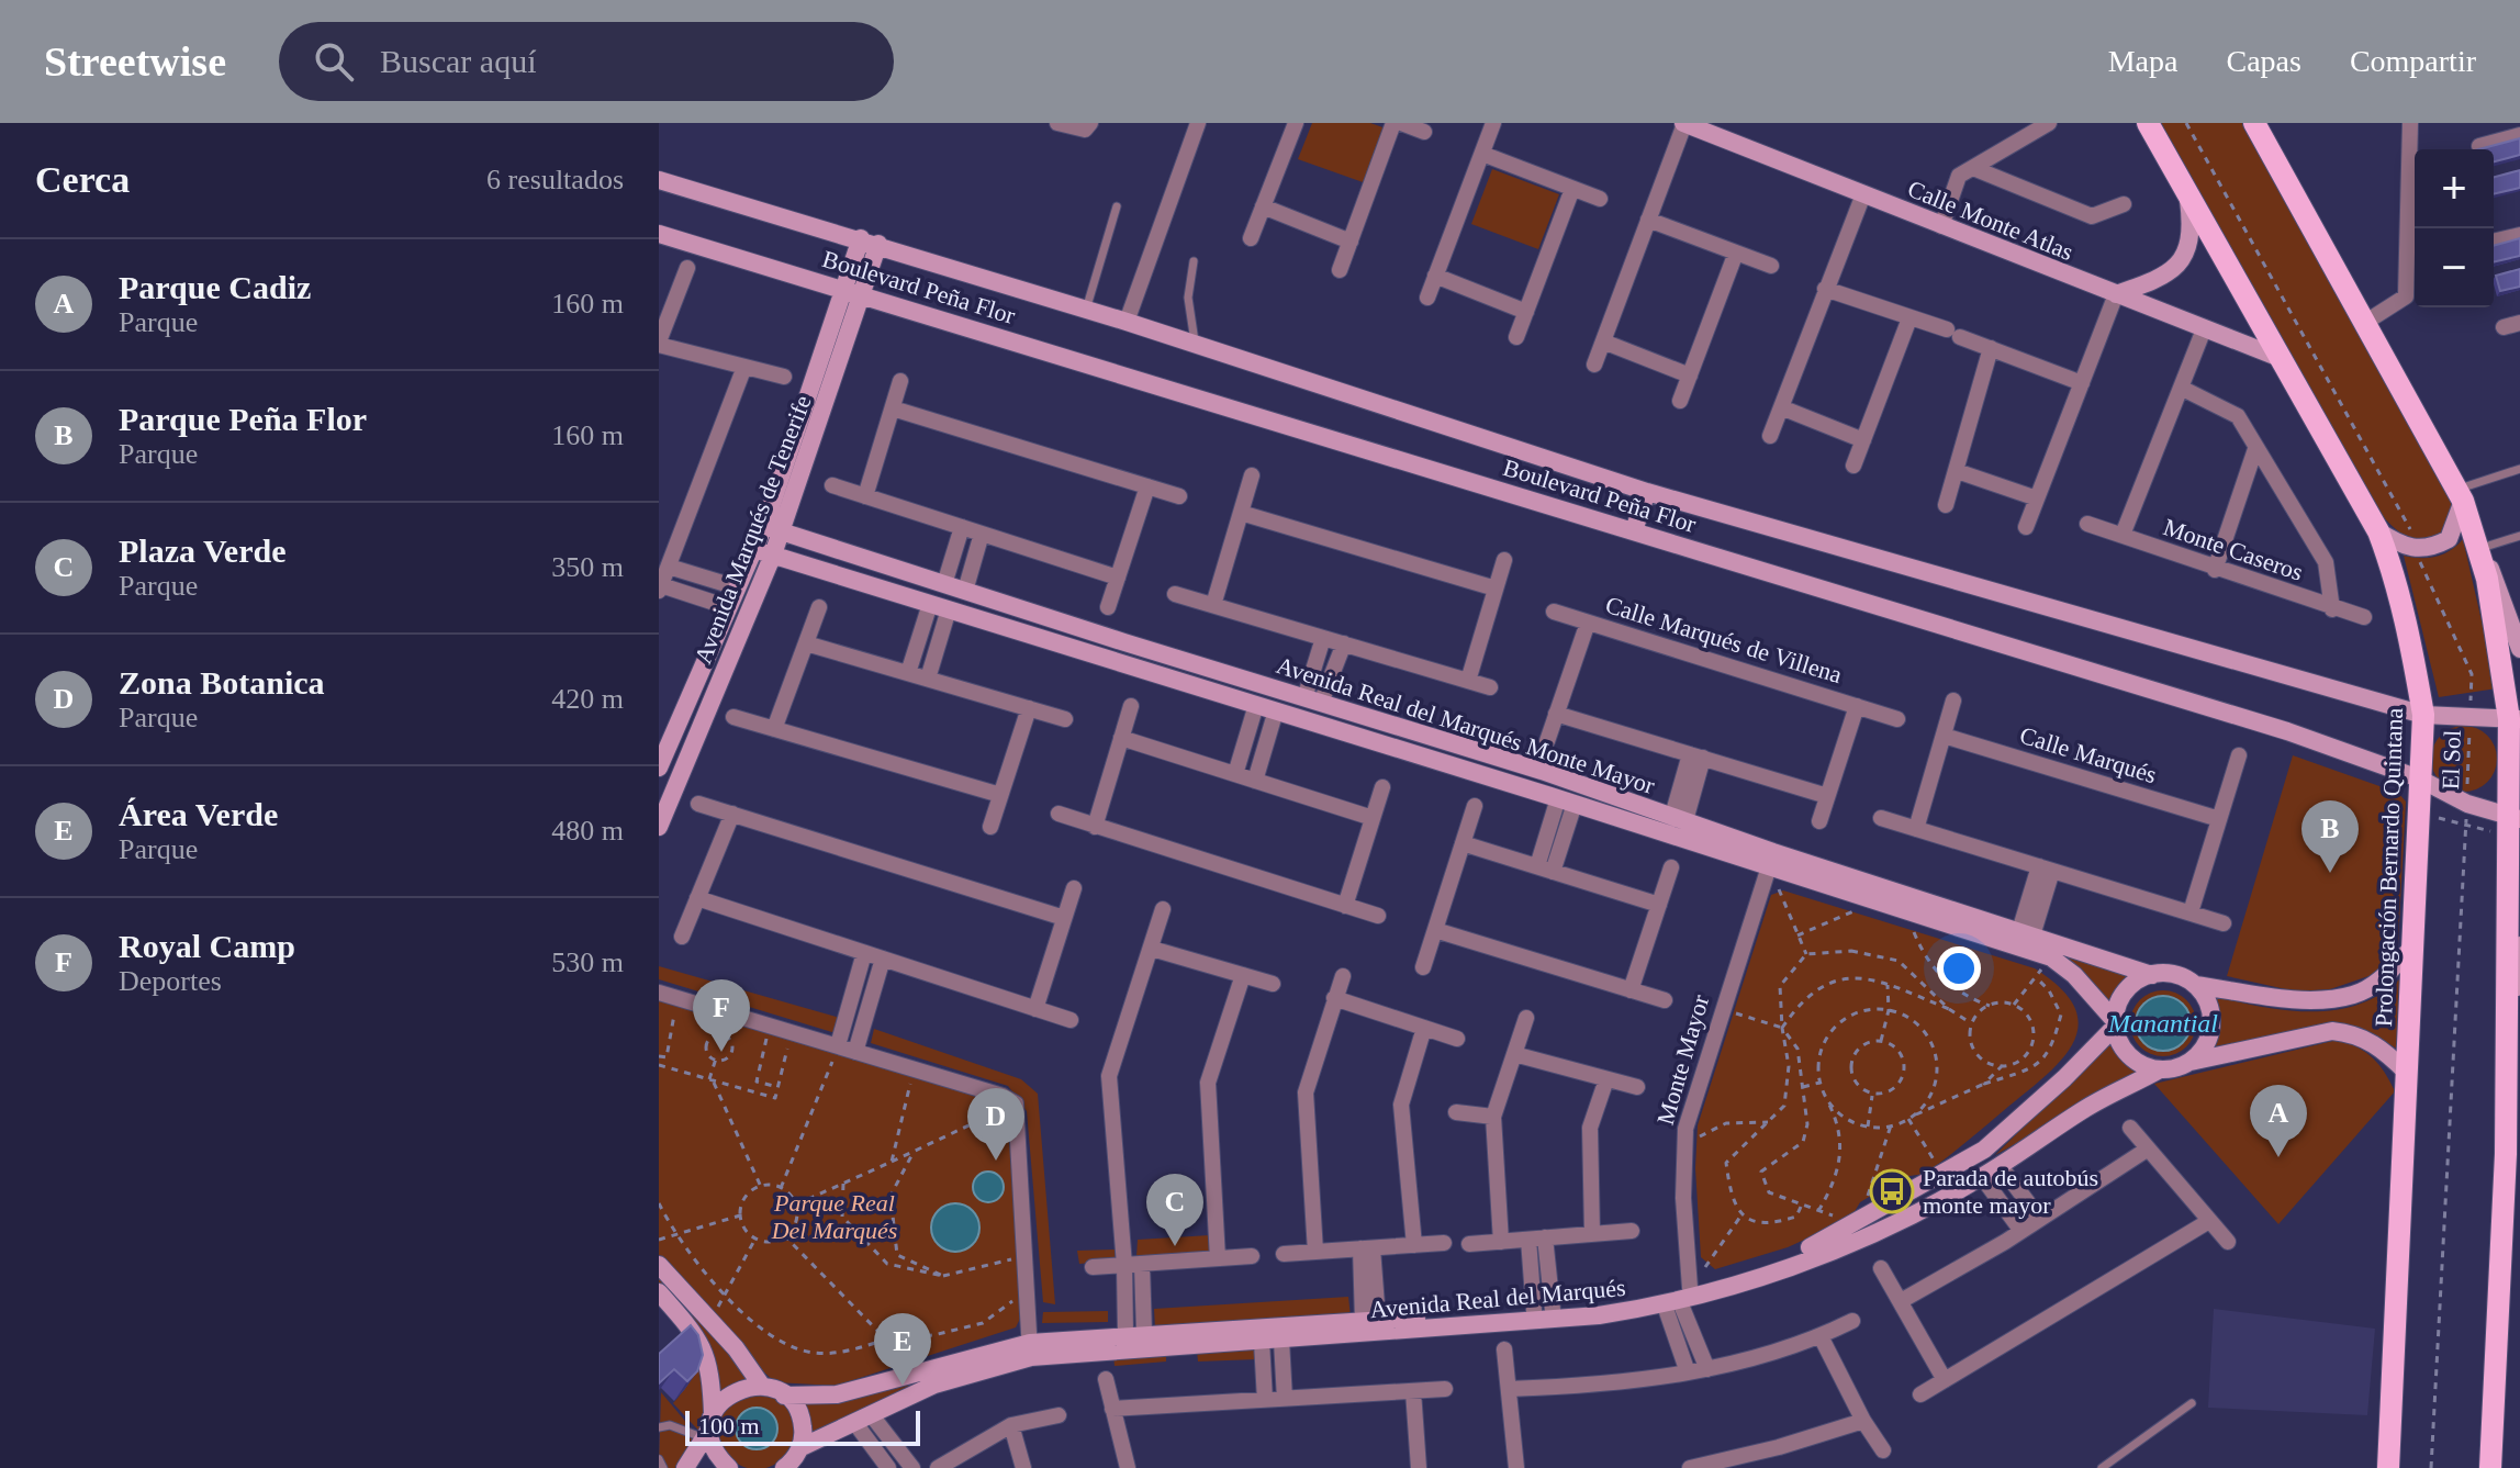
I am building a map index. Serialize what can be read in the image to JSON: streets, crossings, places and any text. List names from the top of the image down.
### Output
{
  "streets": {
    "main road": ["Prolongación Bernardo Quintana"],
    "street": [
      "Calle Monte Atlas",
      "Boulevard Peña Flor",
      "Avenida Marqués de Tenerife",
      "Monte Caseros",
      "Calle Marqués de Villena",
      "Avenida Real del Marqués Monte Mayor",
      "Calle Marqués",
      "Monte Mayor",
      "Avenida Real del Marqués"
    ],
    "path": ["El Sol"]
  },
  "crossings": [
    ["Calle Monte Atlas", "Prolongación Bernardo Quintana"],
    ["Boulevard Peña Flor", "Avenida Marqués de Tenerife"],
    ["Boulevard Peña Flor", "El Sol"],
    ["Boulevard Peña Flor", "Prolongación Bernardo Quintana"],
    ["Avenida Marqués de Tenerife", "Avenida Real del Marqués Monte Mayor"],
    ["Avenida Real del Marqués Monte Mayor", "Monte Mayor"],
    ["Avenida Real del Marqués Monte Mayor", "Avenida Real del Marqués"],
    ["Monte Mayor", "Avenida Real del Marqués"]
  ],
  "water": ["Manantial"],
  "parks": ["Parque Real Del Marqués"],
  "places": {
    "bus stop": ["Parada de autobús monte mayor"]
  },
  "scale_bar": "100 m",
  "page": {
    "header": "Streetwise",
    "search": "Buscar aquí",
    "nav": ["Mapa", "Capas", "Compartir"],
    "heading": ["Cerca", "6 resultados"],
    "map_buttons": ["+", "−"],
    "list": [
      {
        "mark": "A",
        "name": "Parque Cadiz",
        "note": "Parque",
        "value": "160 m"
      },
      {
        "mark": "B",
        "name": "Parque Peña Flor",
        "note": "Parque",
        "value": "160 m"
      },
      {
        "mark": "C",
        "name": "Plaza Verde",
        "note": "Parque",
        "value": "350 m"
      },
      {
        "mark": "D",
        "name": "Zona Botanica",
        "note": "Parque",
        "value": "420 m"
      },
      {
        "mark": "E",
        "name": "Área Verde",
        "note": "Parque",
        "value": "480 m"
      },
      {
        "mark": "F",
        "name": "Royal Camp",
        "note": "Deportes",
        "value": "530 m"
      }
    ],
    "pins": [
      "B",
      "F",
      "A",
      "D",
      "C",
      "E"
    ],
    "scale": "100 m"
  }
}
